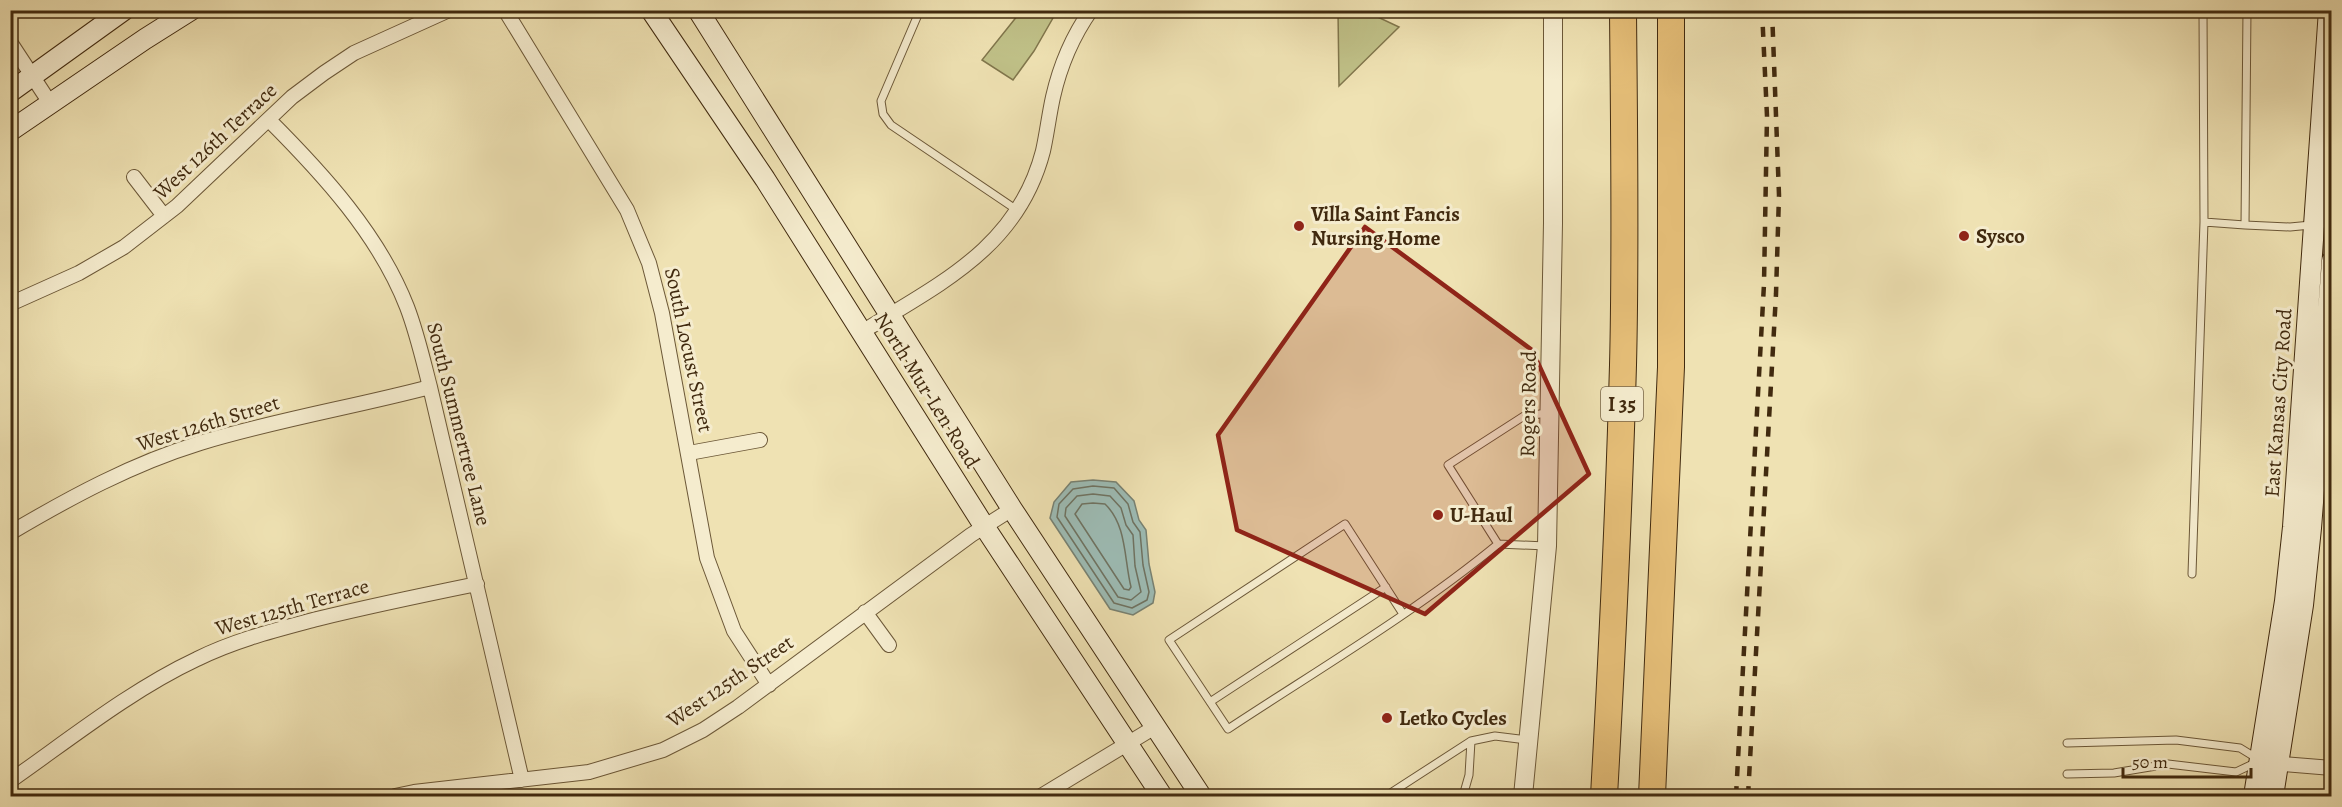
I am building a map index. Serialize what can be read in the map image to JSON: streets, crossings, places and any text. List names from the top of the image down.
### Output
{
  "streets": {
    "highway": ["I 35"],
    "main road": ["North Mur-Len Road", "East Kansas City Road"],
    "street": [
      "West 126th Terrace",
      "South Locust Street",
      "Rogers Road",
      "West 126th Street",
      "South Summertree Lane",
      "West 125th Terrace",
      "West 125th Street"
    ]
  },
  "crossings": [
    ["West 126th Terrace", "South Summertree Lane"],
    ["South Locust Street", "West 125th Street"],
    ["North Mur-Len Road", "West 125th Street"],
    ["West 126th Street", "South Summertree Lane"],
    ["South Summertree Lane", "West 125th Terrace"],
    ["South Summertree Lane", "West 125th Street"]
  ],
  "places": [
    "Villa Saint Fancis Nursing Home",
    "Sysco",
    "U-Haul",
    "Letko Cycles"
  ],
  "scale_bar": "50 m"
}
